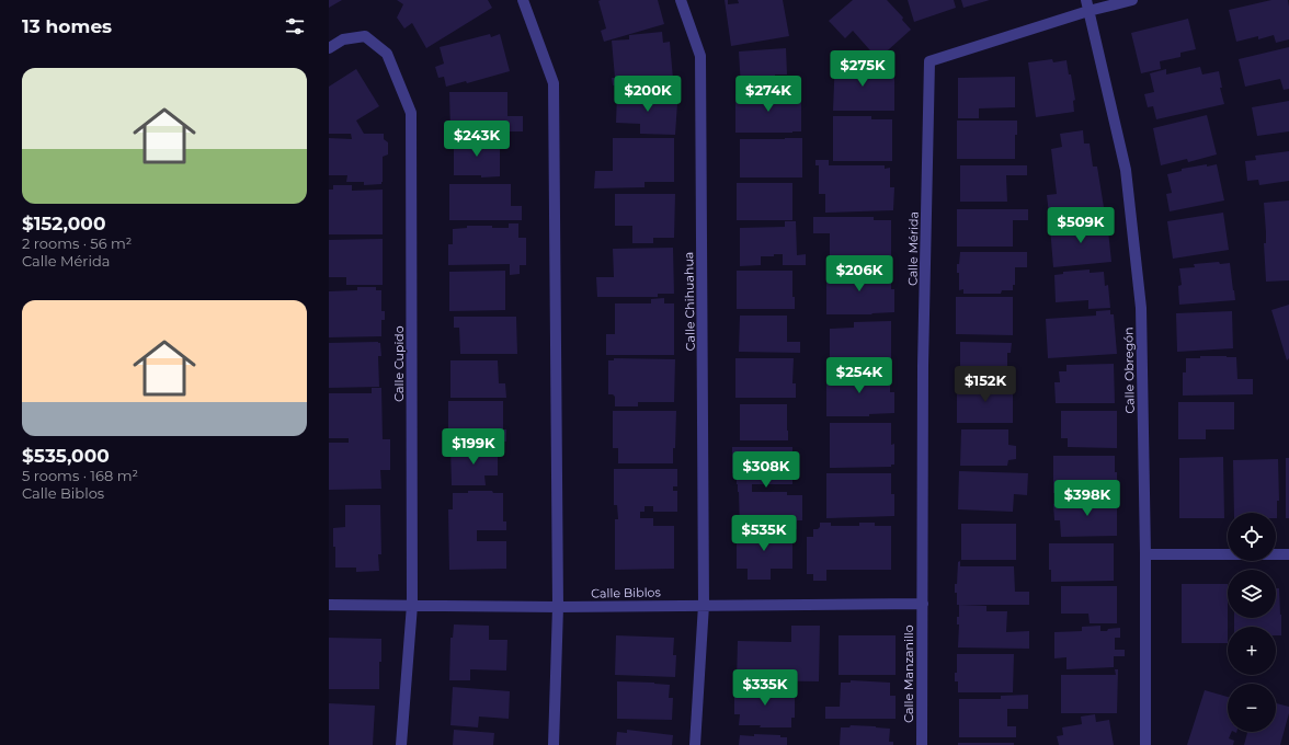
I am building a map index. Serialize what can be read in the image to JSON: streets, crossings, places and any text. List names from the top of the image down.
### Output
{
  "streets": {
    "street": [
      "Calle Mérida",
      "Calle Chihuahua",
      "Calle Cupido",
      "Calle Obregón",
      "Calle Biblos",
      "Calle Manzanillo"
    ]
  },
  "crossings": [
    ["Calle Mérida", "Calle Obregón"],
    ["Calle Mérida", "Calle Biblos"],
    ["Calle Mérida", "Calle Manzanillo"],
    ["Calle Chihuahua", "Calle Biblos"],
    ["Calle Cupido", "Calle Biblos"],
    ["Calle Biblos", "Calle Manzanillo"]
  ],
  "page": {
    "heading": "13 homes",
    "price": [
      "$275K",
      "$200K",
      "$274K",
      "$243K",
      "$509K",
      "$206K",
      "$254K",
      "$152K",
      "$199K",
      "$308K",
      "$398K",
      "$535K",
      "$335K"
    ],
    "list": [
      {
        "name": "$152,000",
        "note": "2 rooms · 56 m² · Calle Mérida"
      },
      {
        "name": "$535,000",
        "note": "5 rooms · 168 m² · Calle Biblos"
      }
    ],
    "map_buttons": ["+", "−"]
  }
}
